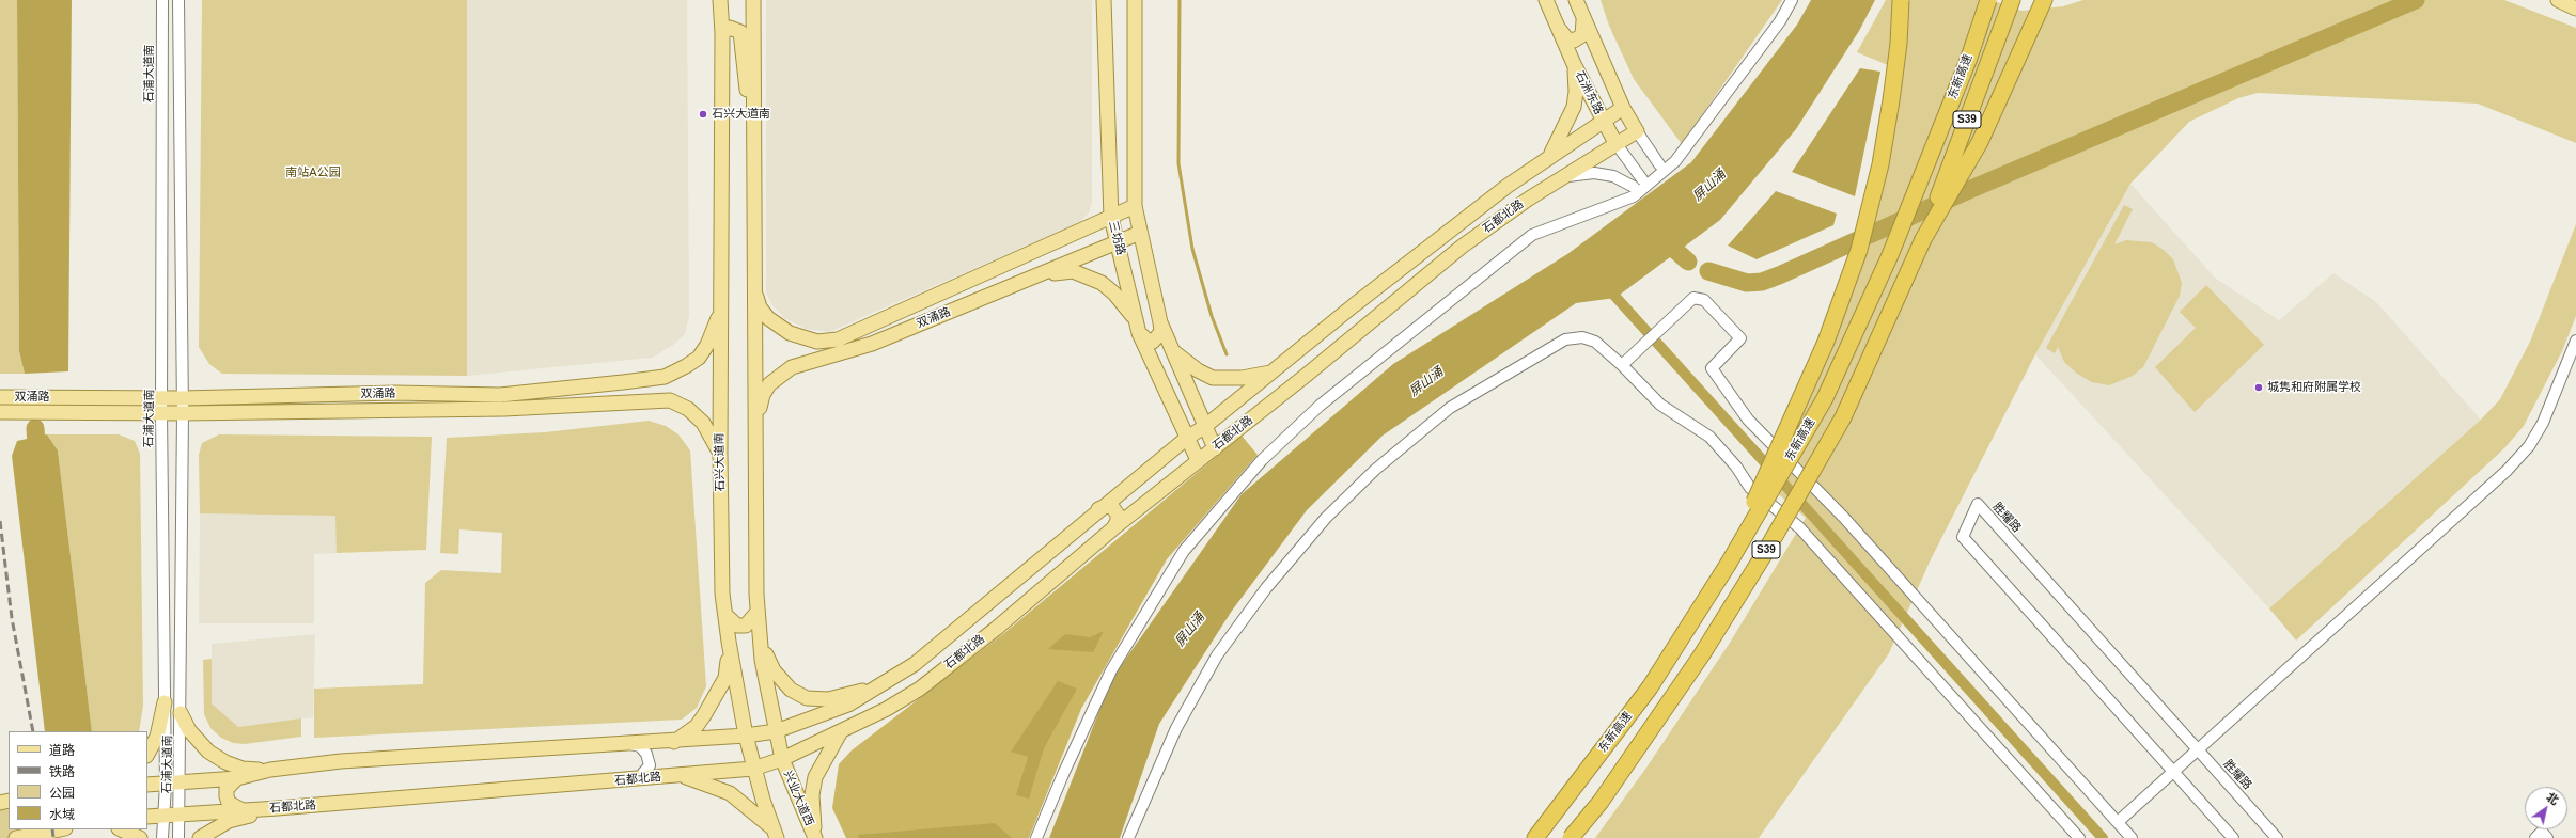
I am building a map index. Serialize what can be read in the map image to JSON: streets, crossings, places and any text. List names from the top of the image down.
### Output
{
  "streets": {
    "highway": ["东新高速", "S39"],
    "main road": [
      "石洲东路",
      "石都北路",
      "三坊路",
      "双涌路",
      "石兴大道南",
      "兴业大道西"
    ],
    "street": ["石浦大道南", "胜耀路"]
  },
  "crossings": [
    ["石浦大道南", "石都北路"],
    ["石浦大道南", "双涌路"],
    ["石洲东路", "石都北路"],
    ["石都北路", "三坊路"],
    ["石都北路", "石兴大道南"],
    ["石都北路", "兴业大道西"],
    ["三坊路", "双涌路"],
    ["双涌路", "石兴大道南"]
  ],
  "water": ["屏山涌"],
  "parks": ["南站A公园"],
  "places": ["石兴大道南", "城隽和府附属学校"],
  "legend": [
    "道路",
    "铁路",
    "公园",
    "水域"
  ],
  "north": "top right"
}
